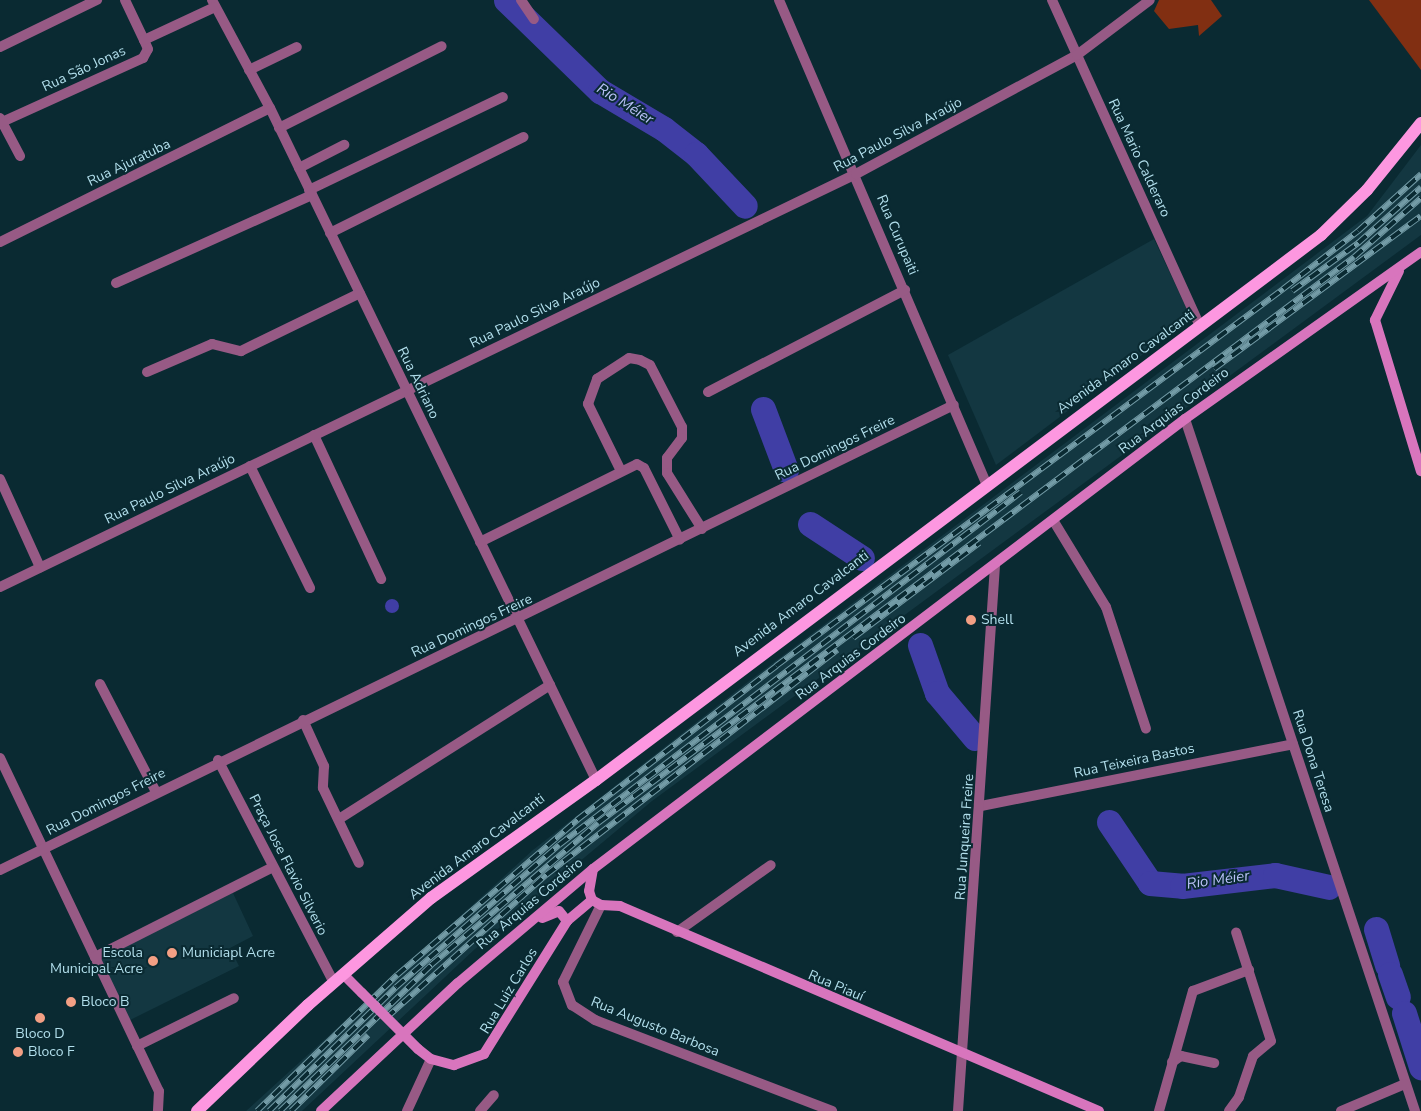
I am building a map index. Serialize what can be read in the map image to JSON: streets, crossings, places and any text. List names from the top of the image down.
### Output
{
  "streets": {
    "main road": [
      "Avenida Amaro Cavalcanti",
      "Rua Arquias Cordeiro",
      "Rua Piauí",
      "Rua Luiz Carlos"
    ],
    "street": [
      "Rua São Jonas",
      "Rua Paulo Silva Araújo",
      "Rua Mario Calderaro",
      "Rua Ajuratuba",
      "Rua Curupaiti",
      "Rua Adriano",
      "Rua Domingos Freire",
      "Rua Teixeira Bastos",
      "Rua Dona Teresa",
      "Rua Junqueira Freire",
      "Praça Jose Flavio Silverio",
      "Rua Augusto Barbosa"
    ]
  },
  "crossings": [
    ["Rua Paulo Silva Araújo", "Rua Mario Calderaro"],
    ["Rua Paulo Silva Araújo", "Rua Curupaiti"],
    ["Rua Paulo Silva Araújo", "Rua Adriano"],
    ["Rua Mario Calderaro", "Avenida Amaro Cavalcanti"],
    ["Rua Ajuratuba", "Rua Adriano"],
    ["Rua Curupaiti", "Avenida Amaro Cavalcanti"],
    ["Rua Curupaiti", "Rua Domingos Freire"],
    ["Avenida Amaro Cavalcanti", "Rua Adriano"],
    ["Avenida Amaro Cavalcanti", "Praça Jose Flavio Silverio"],
    ["Avenida Amaro Cavalcanti", "Rua Luiz Carlos"],
    ["Rua Adriano", "Rua Domingos Freire"],
    ["Rua Arquias Cordeiro", "Rua Dona Teresa"],
    ["Rua Arquias Cordeiro", "Rua Junqueira Freire"],
    ["Rua Domingos Freire", "Praça Jose Flavio Silverio"],
    ["Rua Teixeira Bastos", "Rua Dona Teresa"],
    ["Rua Teixeira Bastos", "Rua Junqueira Freire"],
    ["Rua Junqueira Freire", "Rua Piauí"],
    ["Rua Piauí", "Rua Luiz Carlos"],
    ["Rua Piauí", "Rua Augusto Barbosa"],
    ["Rua Luiz Carlos", "Rua Augusto Barbosa"]
  ],
  "water": ["Rio Méier"],
  "places": [
    "Shell",
    "Municiapl Acre",
    "Escola Municipal Acre",
    "Bloco B",
    "Bloco D",
    "Bloco F"
  ]
}
